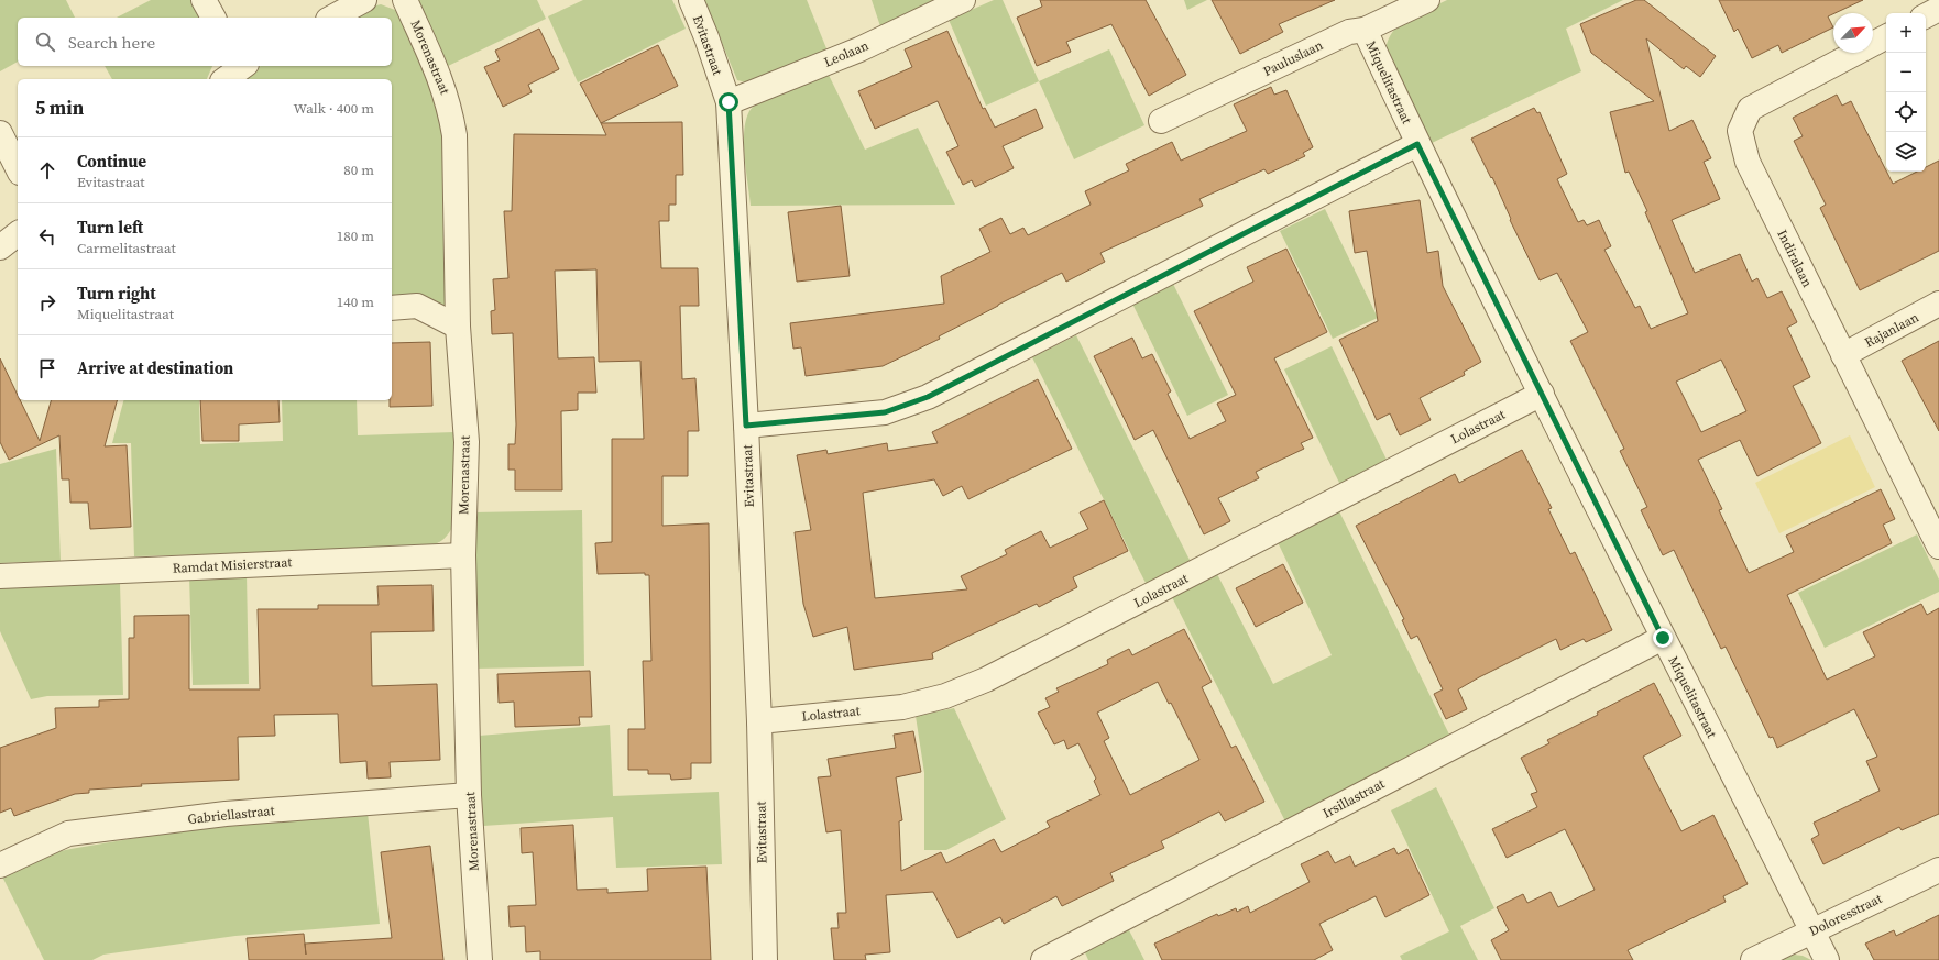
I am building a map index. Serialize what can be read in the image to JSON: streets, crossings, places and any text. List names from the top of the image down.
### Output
{
  "streets": {
    "street": [
      "Evitastraat",
      "Leolaan",
      "Morenastraat",
      "Pauluslaan",
      "Miquelitastraat",
      "Indiralaan",
      "Rajanlaan",
      "Lolastraat",
      "Ramdat Misierstraat",
      "Irsillastraat",
      "Gabriellastraat",
      "Doloresstraat"
    ]
  },
  "crossings": [
    ["Evitastraat", "Leolaan"],
    ["Evitastraat", "Lolastraat"],
    ["Morenastraat", "Ramdat Misierstraat"],
    ["Morenastraat", "Gabriellastraat"],
    ["Pauluslaan", "Miquelitastraat"],
    ["Miquelitastraat", "Lolastraat"],
    ["Miquelitastraat", "Irsillastraat"],
    ["Miquelitastraat", "Doloresstraat"],
    ["Indiralaan", "Rajanlaan"]
  ],
  "north": "top right",
  "page": {
    "map_buttons": ["+", "−"],
    "search": "Search here",
    "heading": ["5 min", "Walk · 400 m"],
    "list": [
      ["Continue", "Evitastraat", "80 m"],
      ["Turn left", "Carmelitastraat", "180 m"],
      ["Turn right", "Miquelitastraat", "140 m"],
      "Arrive at destination"
    ]
  }
}
